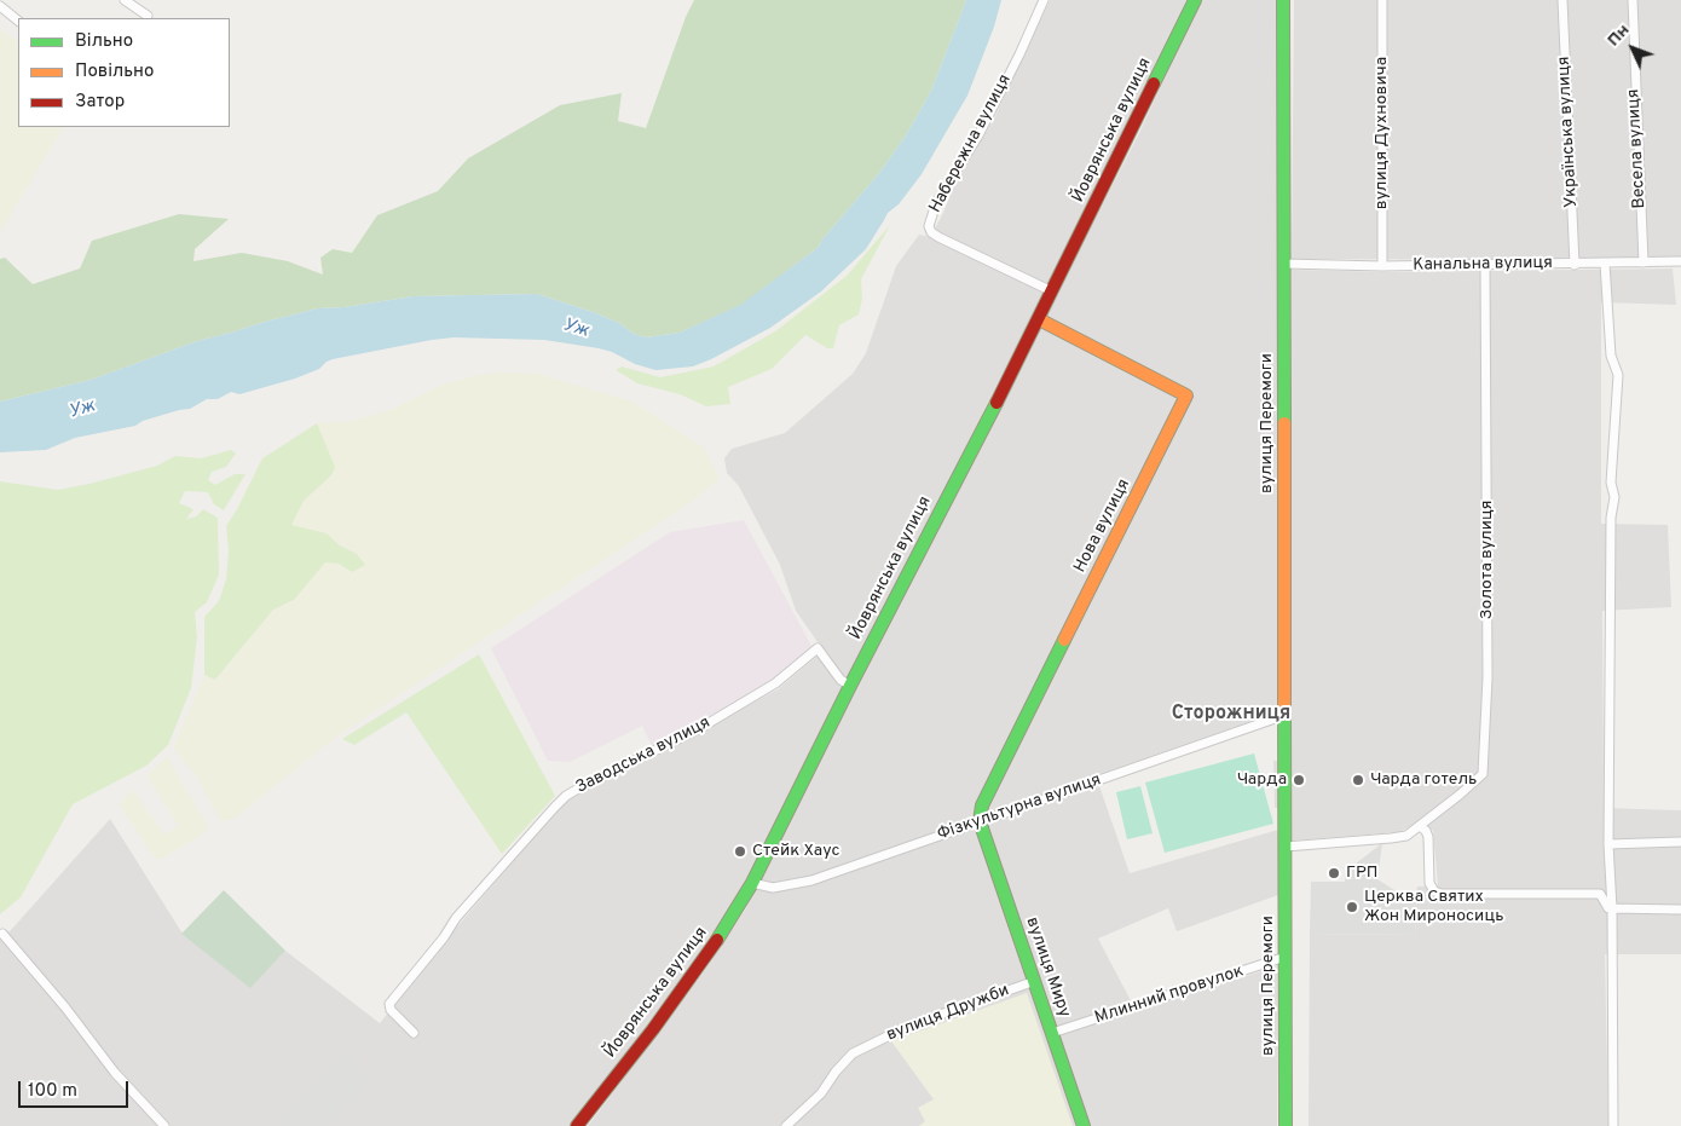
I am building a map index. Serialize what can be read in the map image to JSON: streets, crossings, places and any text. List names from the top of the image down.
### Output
{
  "streets": {
    "street": [
      "Йоврянська вулиця",
      "Українська вулиця",
      "вулиця Духновича",
      "Набережна вулиця",
      "Весела вулиця",
      "Канальна вулиця",
      "вулиця Перемоги",
      "Нова вулиця",
      "Золота вулиця",
      "Заводська вулиця",
      "Фізкультурна вулиця",
      "вулиця Миру",
      "Млинний провулок",
      "вулиця Дружби"
    ]
  },
  "crossings": [
    ["Йоврянська вулиця", "Набережна вулиця"],
    ["Йоврянська вулиця", "Нова вулиця"],
    ["Йоврянська вулиця", "Заводська вулиця"],
    ["Йоврянська вулиця", "Фізкультурна вулиця"],
    ["Українська вулиця", "Канальна вулиця"],
    ["вулиця Духновича", "Канальна вулиця"],
    ["Весела вулиця", "Канальна вулиця"],
    ["Канальна вулиця", "вулиця Перемоги"],
    ["Канальна вулиця", "Золота вулиця"],
    ["вулиця Перемоги", "Фізкультурна вулиця"],
    ["вулиця Перемоги", "Млинний провулок"],
    ["Нова вулиця", "Фізкультурна вулиця"],
    ["Нова вулиця", "вулиця Миру"],
    ["Фізкультурна вулиця", "вулиця Миру"],
    ["вулиця Миру", "Млинний провулок"],
    ["вулиця Миру", "вулиця Дружби"]
  ],
  "districts": ["Сторожниця"],
  "water": ["Уж"],
  "places": [
    "Чарда",
    "Чарда готель",
    "Стейк Хаус",
    "ГРП",
    "Церква Святих Жон Мироносиць"
  ],
  "legend": ["Вільно", "Повільно", "Затор"],
  "scale_bar": "100 m",
  "north": "top left"
}
